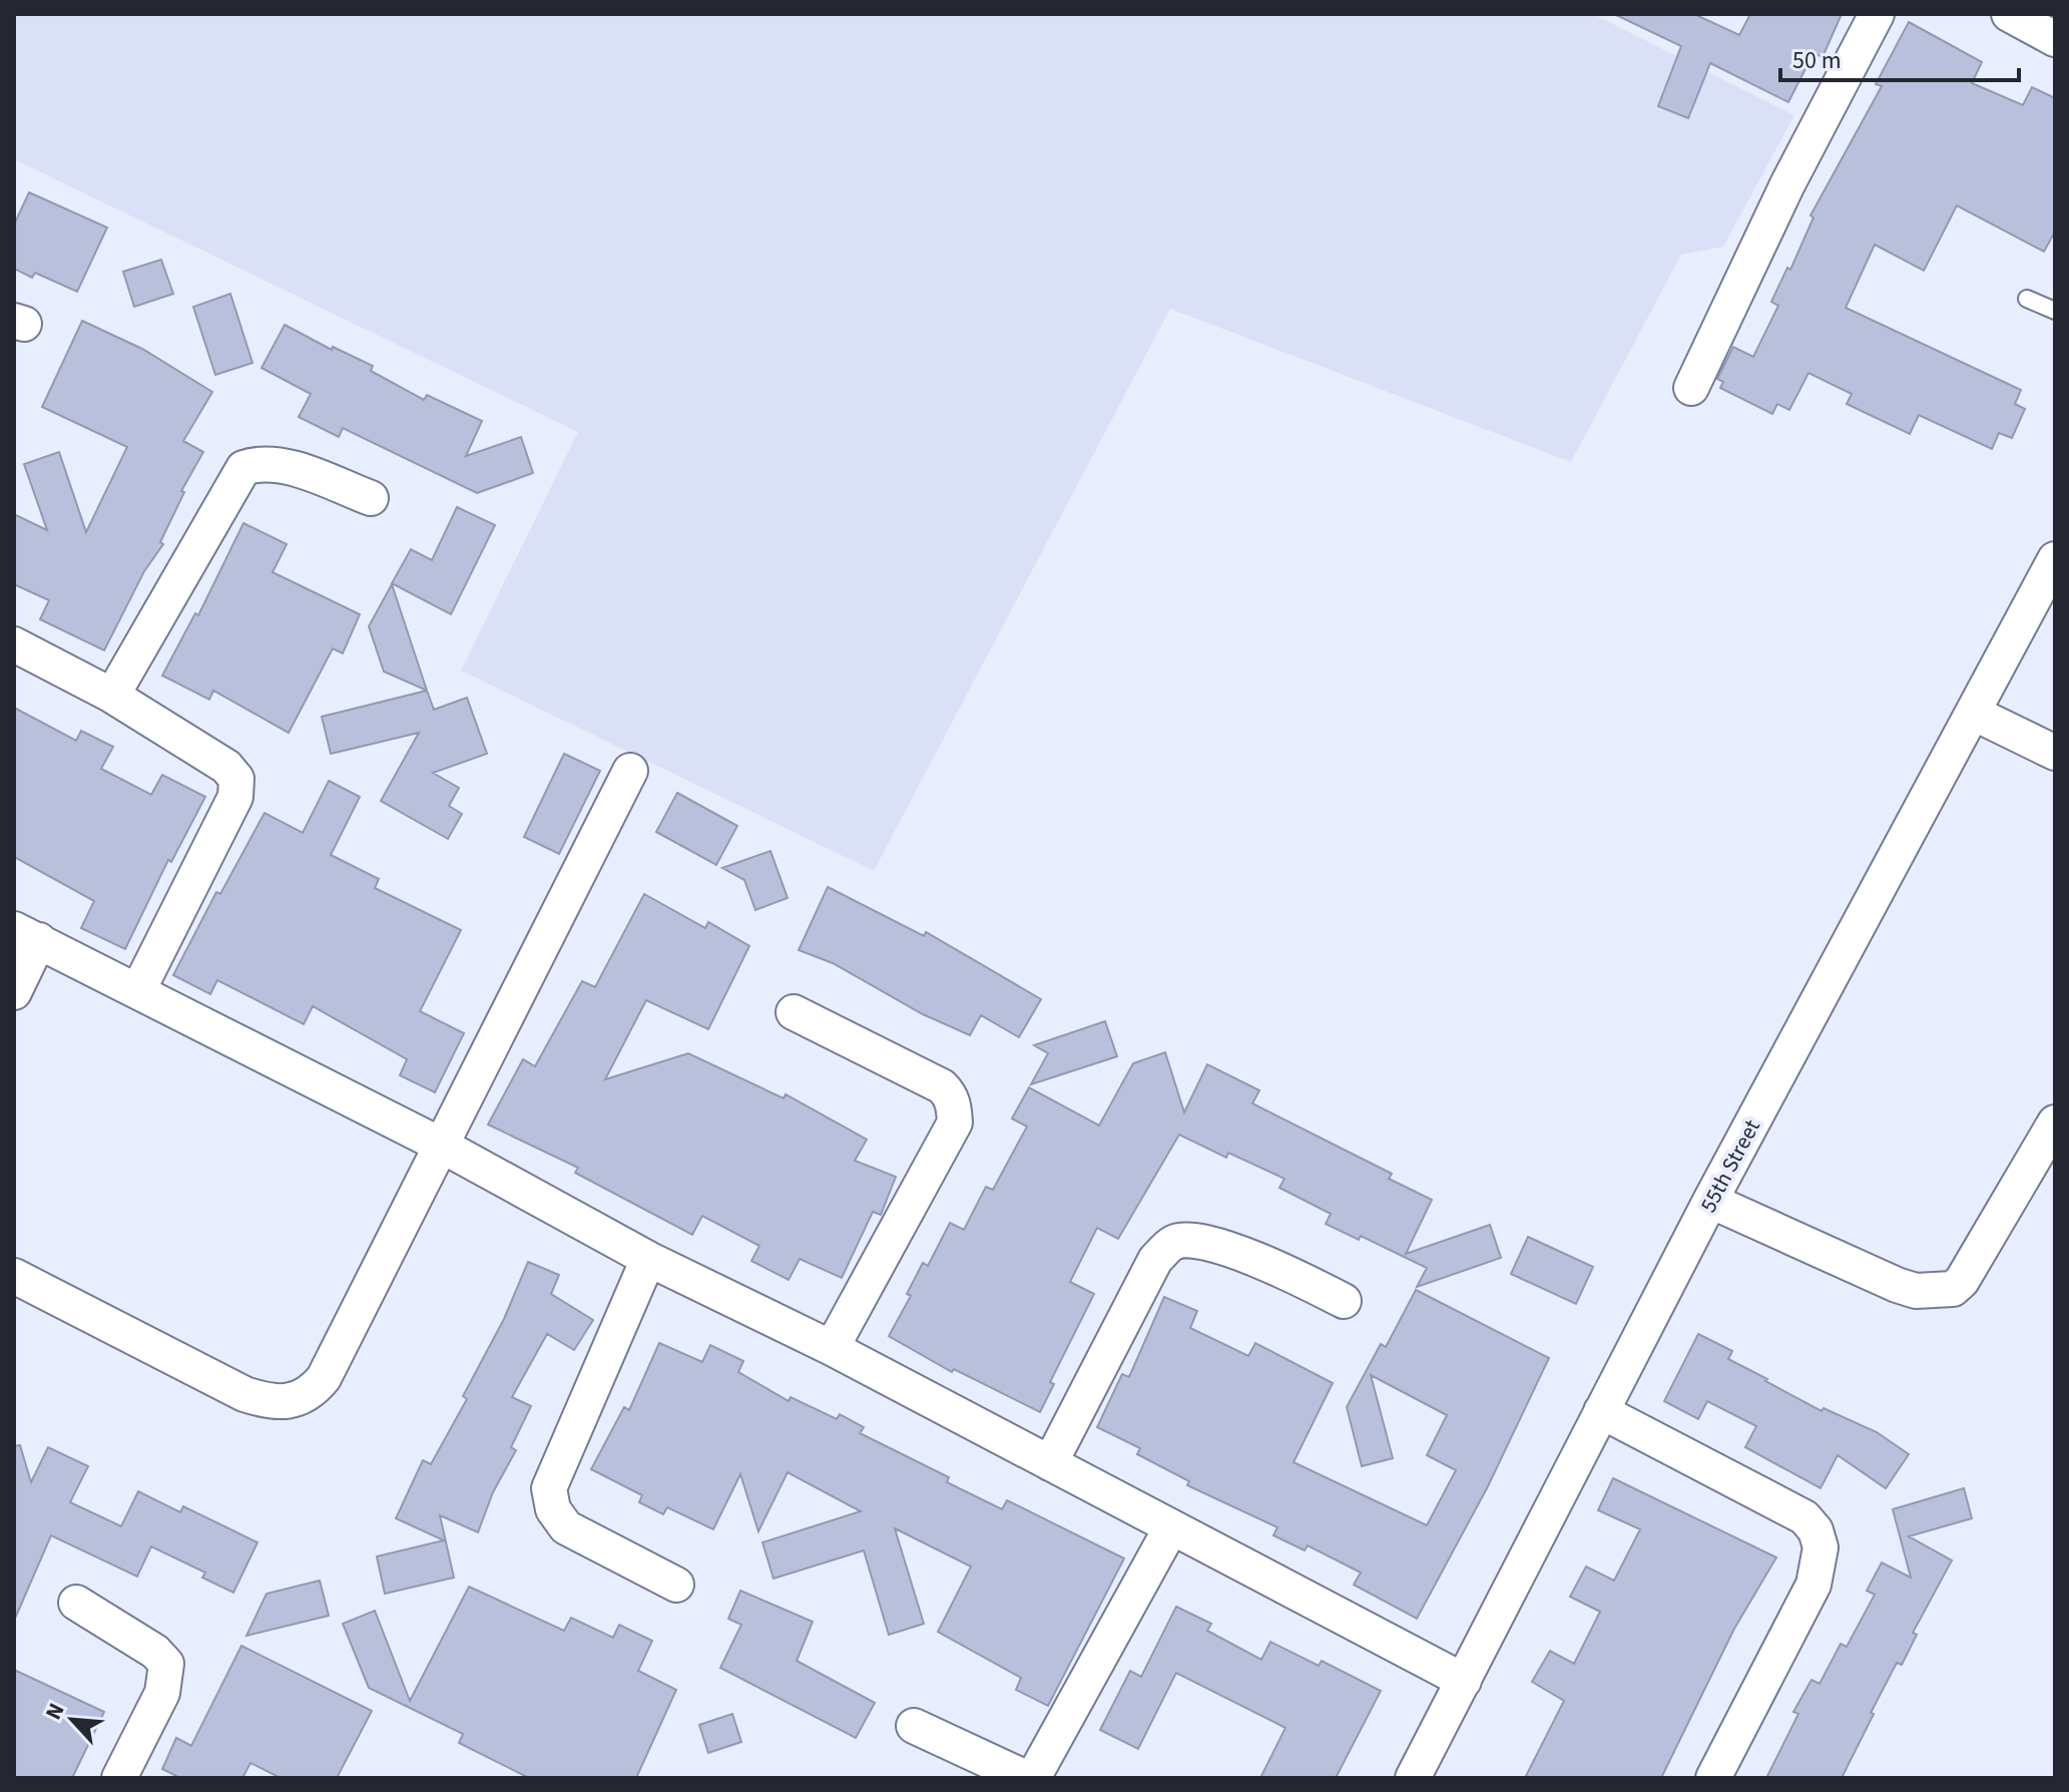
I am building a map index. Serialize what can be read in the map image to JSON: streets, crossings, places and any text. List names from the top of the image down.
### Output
{
  "streets": {
    "street": ["55th Street"]
  },
  "scale_bar": "50 m",
  "north": "top left"
}
